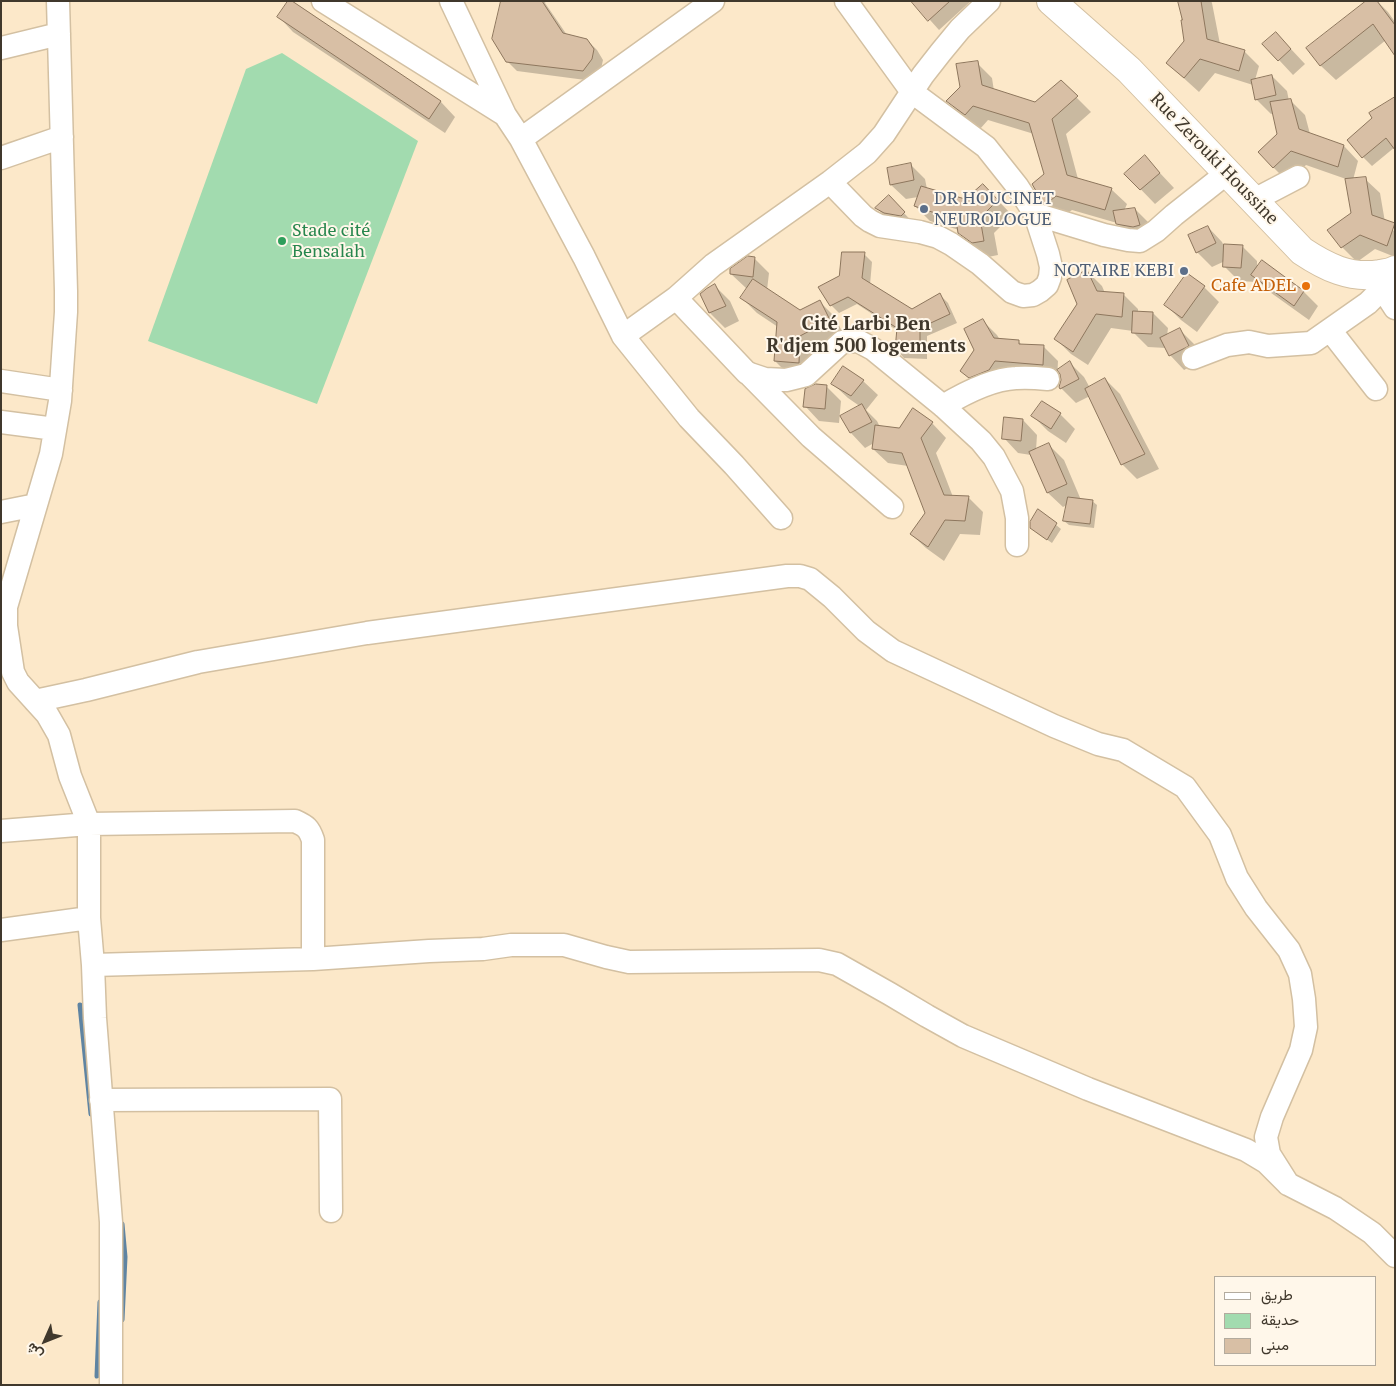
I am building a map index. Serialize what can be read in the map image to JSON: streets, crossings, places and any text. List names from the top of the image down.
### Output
{
  "streets": {
    "main road": ["Rue Zerouki Houssine"]
  },
  "districts": ["Cité Larbi Ben R'djem 500 logements"],
  "places": [
    "DR HOUCINET NEUROLOGUE",
    "Stade cité Bensalah",
    "NOTAIRE KEBI",
    "Cafe ADEL"
  ],
  "legend": ["طريق", "حديقة", "مبنى"],
  "north": "bottom left"
}
